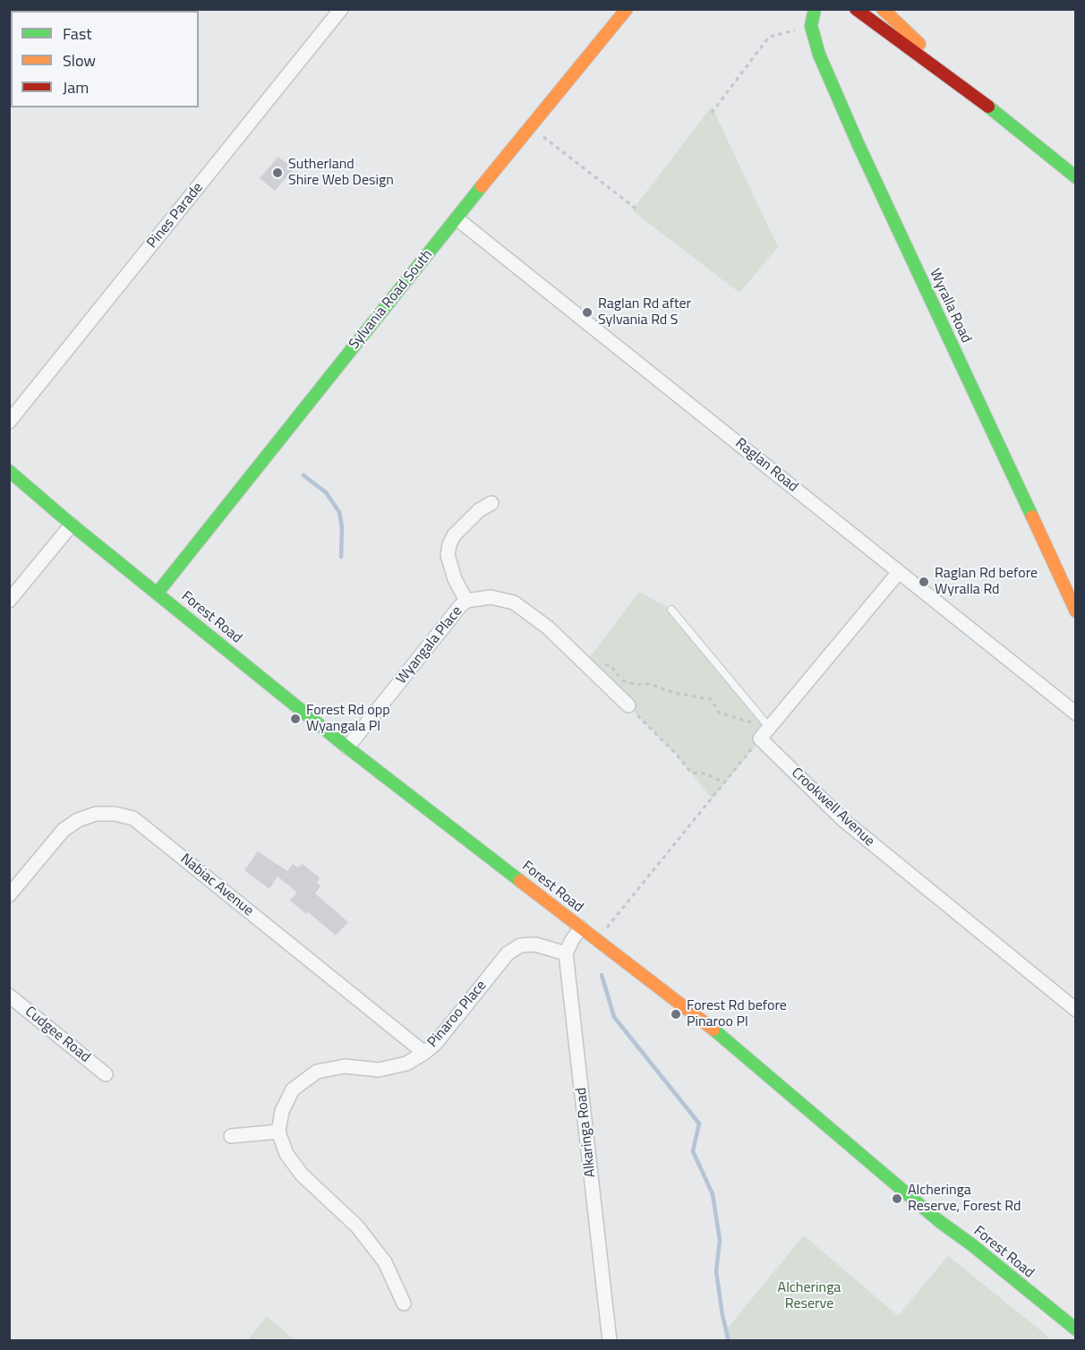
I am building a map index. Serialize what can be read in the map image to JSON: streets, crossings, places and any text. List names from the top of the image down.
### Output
{
  "streets": {
    "street": [
      "Pines Parade",
      "Sylvania Road South",
      "Wyralla Road",
      "Raglan Road",
      "Forest Road",
      "Wyangala Place",
      "Crookwell Avenue",
      "Nabiac Avenue",
      "Pinaroo Place",
      "Cudgee Road",
      "Alkaringa Road"
    ]
  },
  "crossings": [
    ["Sylvania Road South", "Raglan Road"],
    ["Sylvania Road South", "Forest Road"],
    ["Forest Road", "Wyangala Place"],
    ["Nabiac Avenue", "Pinaroo Place"],
    ["Pinaroo Place", "Alkaringa Road"]
  ],
  "parks": ["Alcheringa Reserve"],
  "places": [
    "Sutherland Shire Web Design",
    "Raglan Rd after Sylvania Rd S",
    "Raglan Rd before Wyralla Rd",
    "Forest Rd opp Wyangala Pl",
    "Forest Rd before Pinaroo Pl",
    "Alcheringa Reserve, Forest Rd"
  ],
  "legend": ["Fast", "Slow", "Jam"]
}
